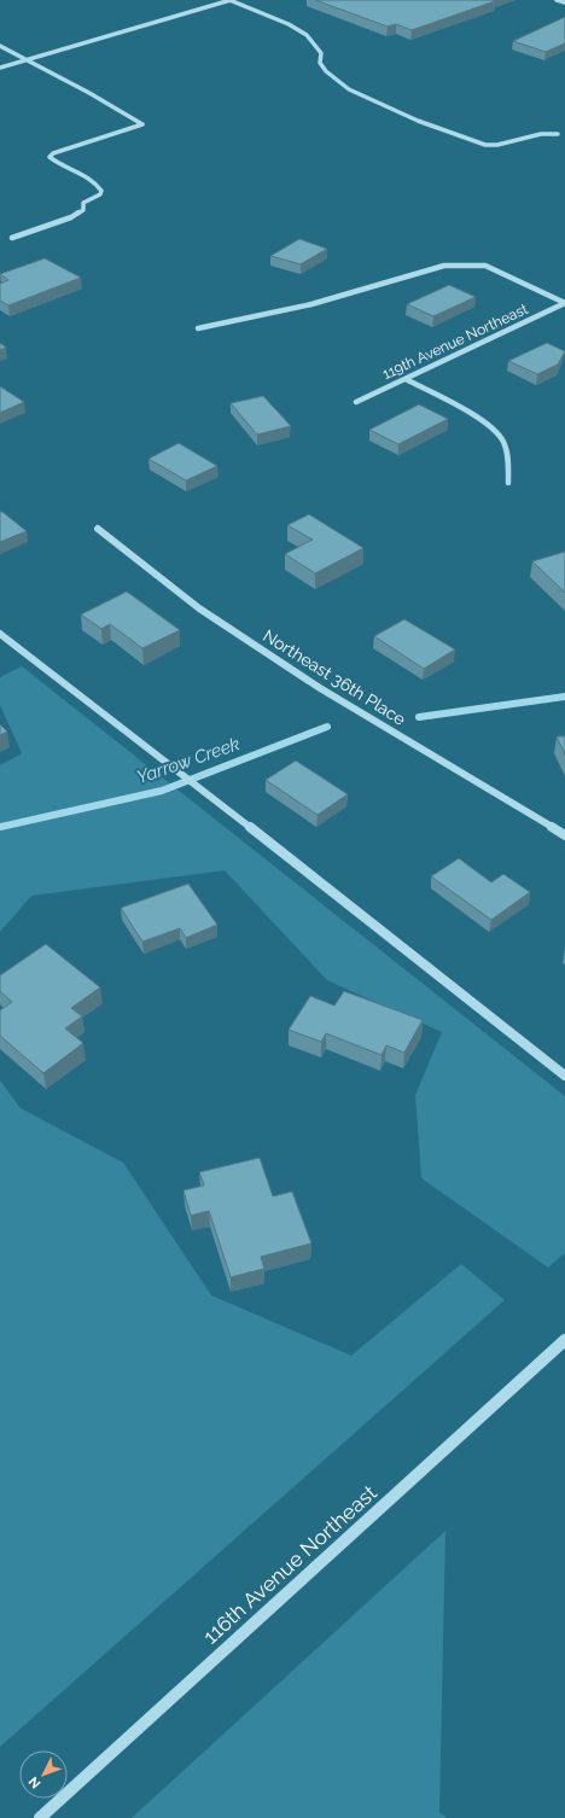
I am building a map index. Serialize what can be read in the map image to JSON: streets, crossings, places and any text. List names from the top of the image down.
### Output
{
  "streets": {
    "street": ["119th Avenue Northeast", "Northeast 36th Place", "116th Avenue Northeast"]
  },
  "water": ["Yarrow Creek"],
  "north": "bottom left"
}
